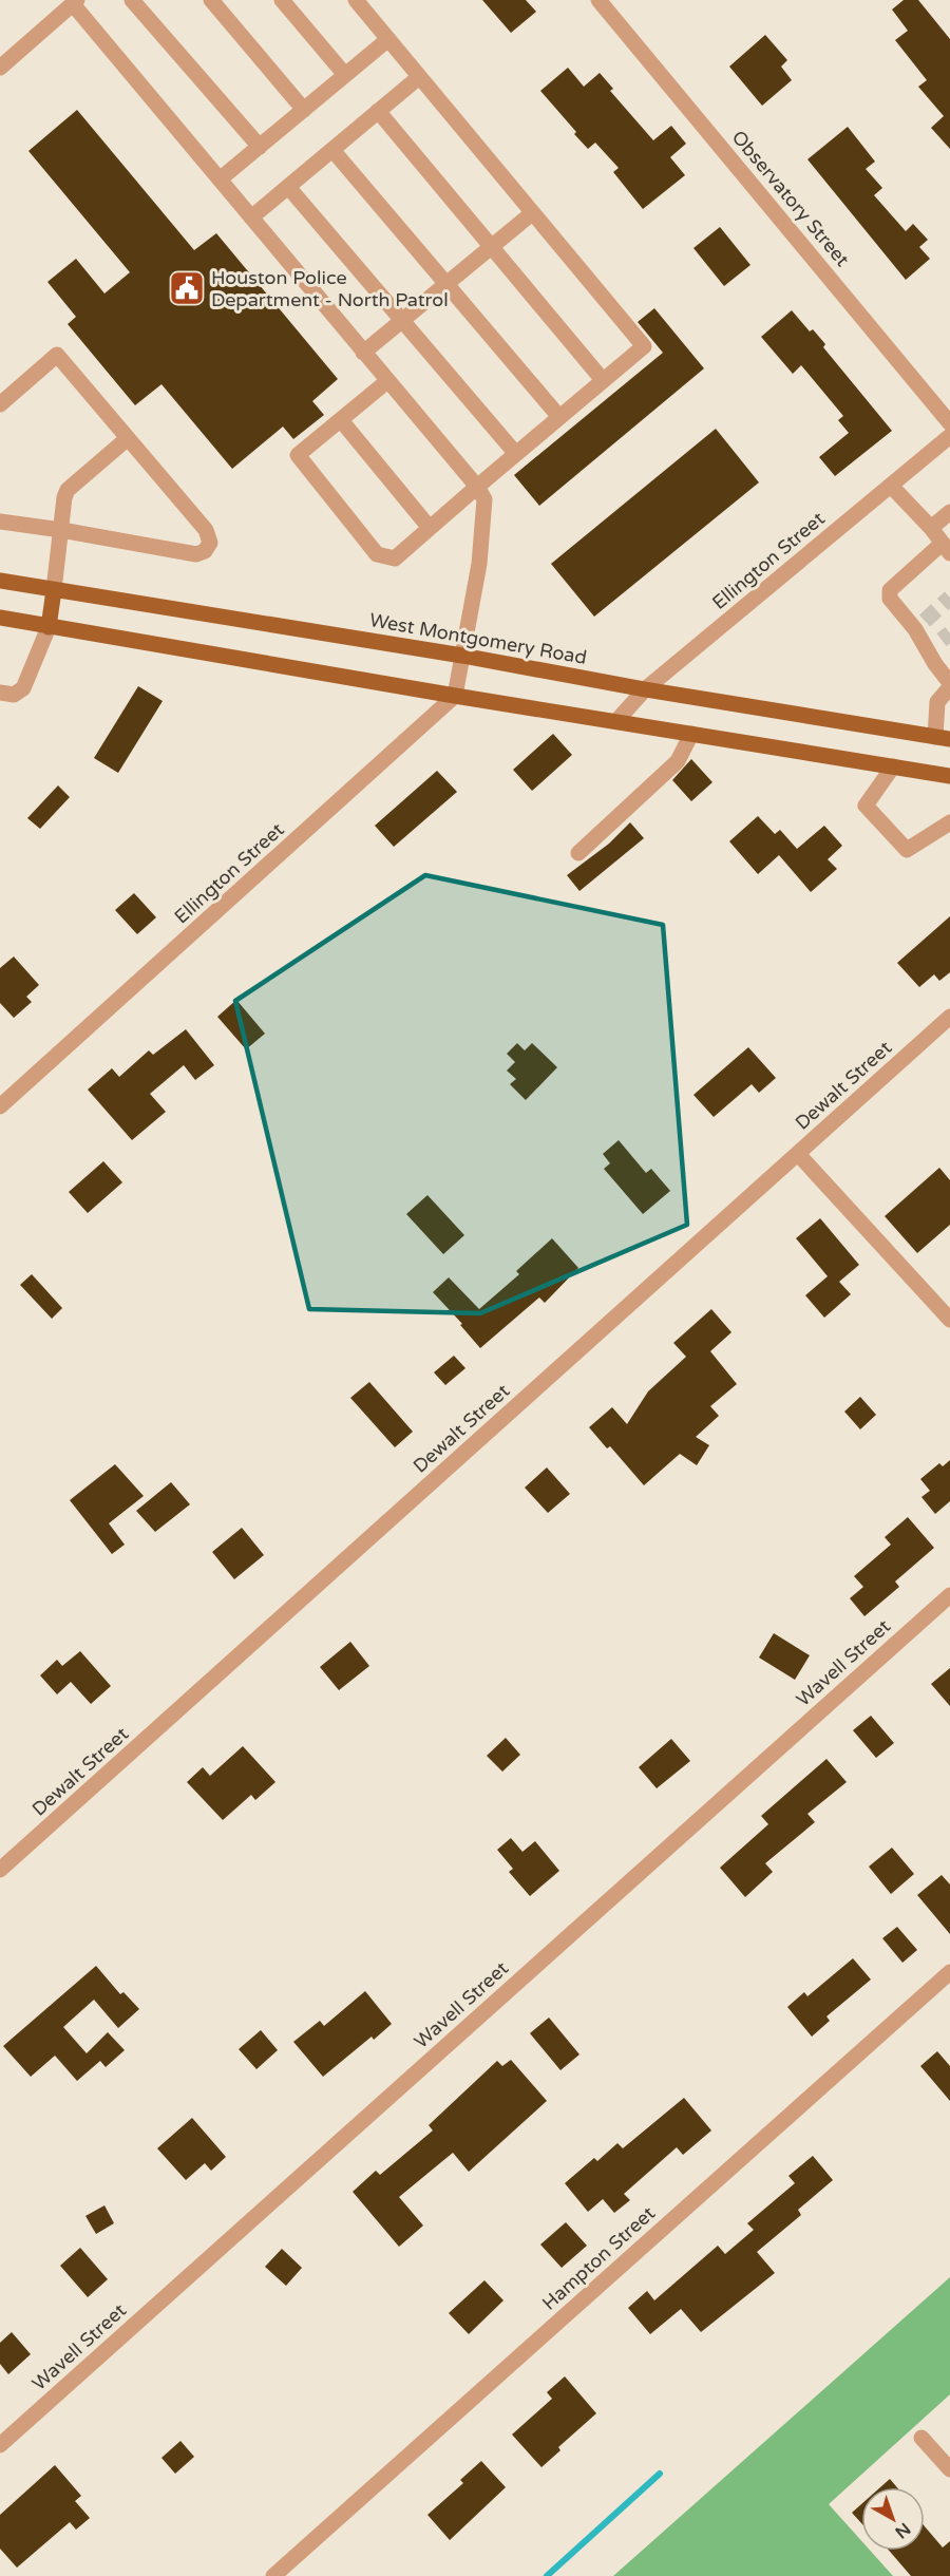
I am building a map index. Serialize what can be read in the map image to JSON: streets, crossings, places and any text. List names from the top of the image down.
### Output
{
  "streets": {
    "main road": ["West Montgomery Road"],
    "street": [
      "Observatory Street",
      "Ellington Street",
      "Dewalt Street",
      "Wavell Street",
      "Hampton Street"
    ]
  },
  "crossings": [
    ["Ellington Street", "West Montgomery Road"]
  ],
  "places": {
    "public building": ["Houston Police Department - North Patrol"]
  },
  "north": "bottom right"
}
